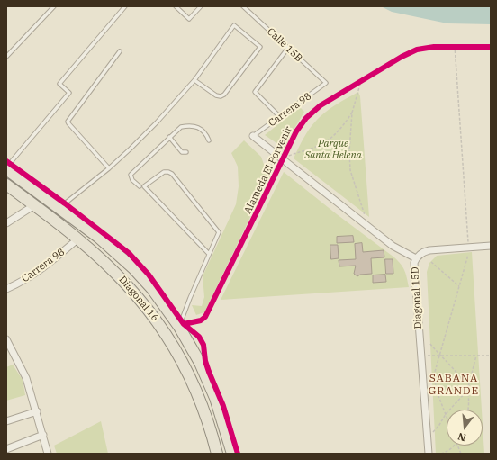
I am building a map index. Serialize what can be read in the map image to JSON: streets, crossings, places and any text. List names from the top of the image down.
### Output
{
  "streets": {
    "main road": ["Diagonal 16"],
    "street": ["Carrera 98", "Diagonal 15D"],
    "lane": ["Calle 15B"],
    "cycle path": ["Alameda El Porvenir"]
  },
  "crossings": [
    ["Calle 15B", "Carrera 98"],
    ["Carrera 98", "Diagonal 15D"],
    ["Carrera 98", "Diagonal 16"],
    ["Alameda El Porvenir", "Diagonal 15D"]
  ],
  "districts": ["SABANA GRANDE"],
  "parks": ["Parque Santa Helena"],
  "north": "bottom"
}
